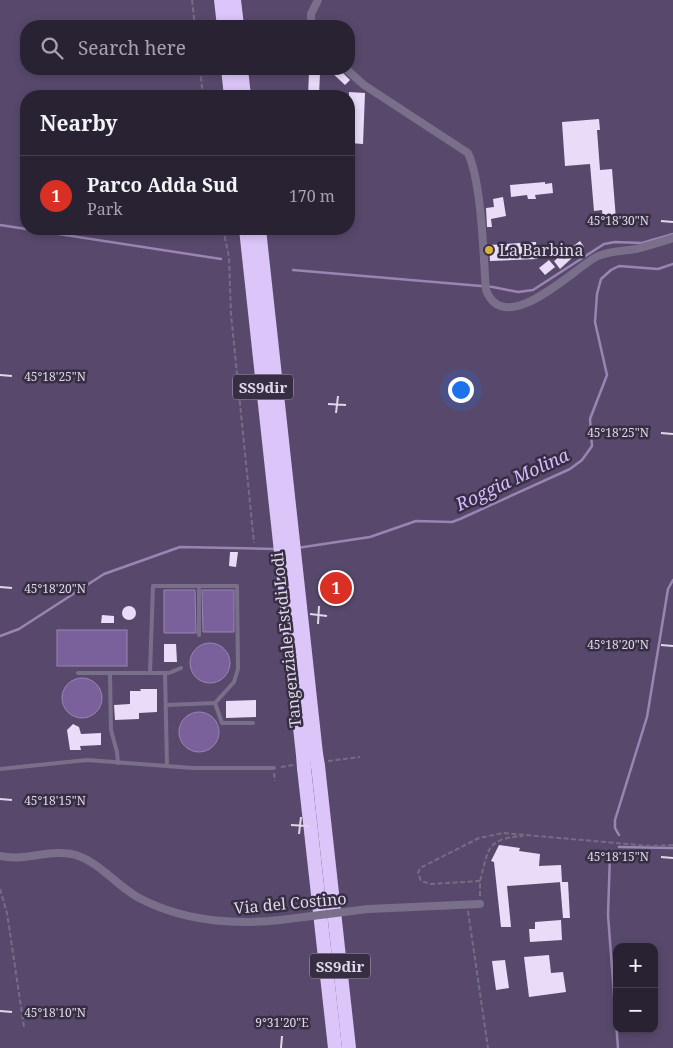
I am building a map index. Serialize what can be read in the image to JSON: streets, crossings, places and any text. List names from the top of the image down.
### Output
{
  "streets": {
    "highway": ["SS9dir", "Tangenziale Est di Lodi"],
    "street": ["Via del Costino"]
  },
  "water": ["Roggia Molina"],
  "places": ["La Barbina"],
  "page": {
    "search": "Search here",
    "heading": "Nearby",
    "list": [
      {
        "mark": "1",
        "name": "Parco Adda Sud",
        "note": "Park",
        "value": "170 m"
      }
    ],
    "pins": "1",
    "map_buttons": ["+", "−"]
  },
  "coordinates": [
    "45°18'30\"N",
    "45°18'25\"N",
    "45°18'20\"N",
    "45°18'15\"N",
    "45°18'10\"N",
    "9°31'20\"E"
  ]
}
